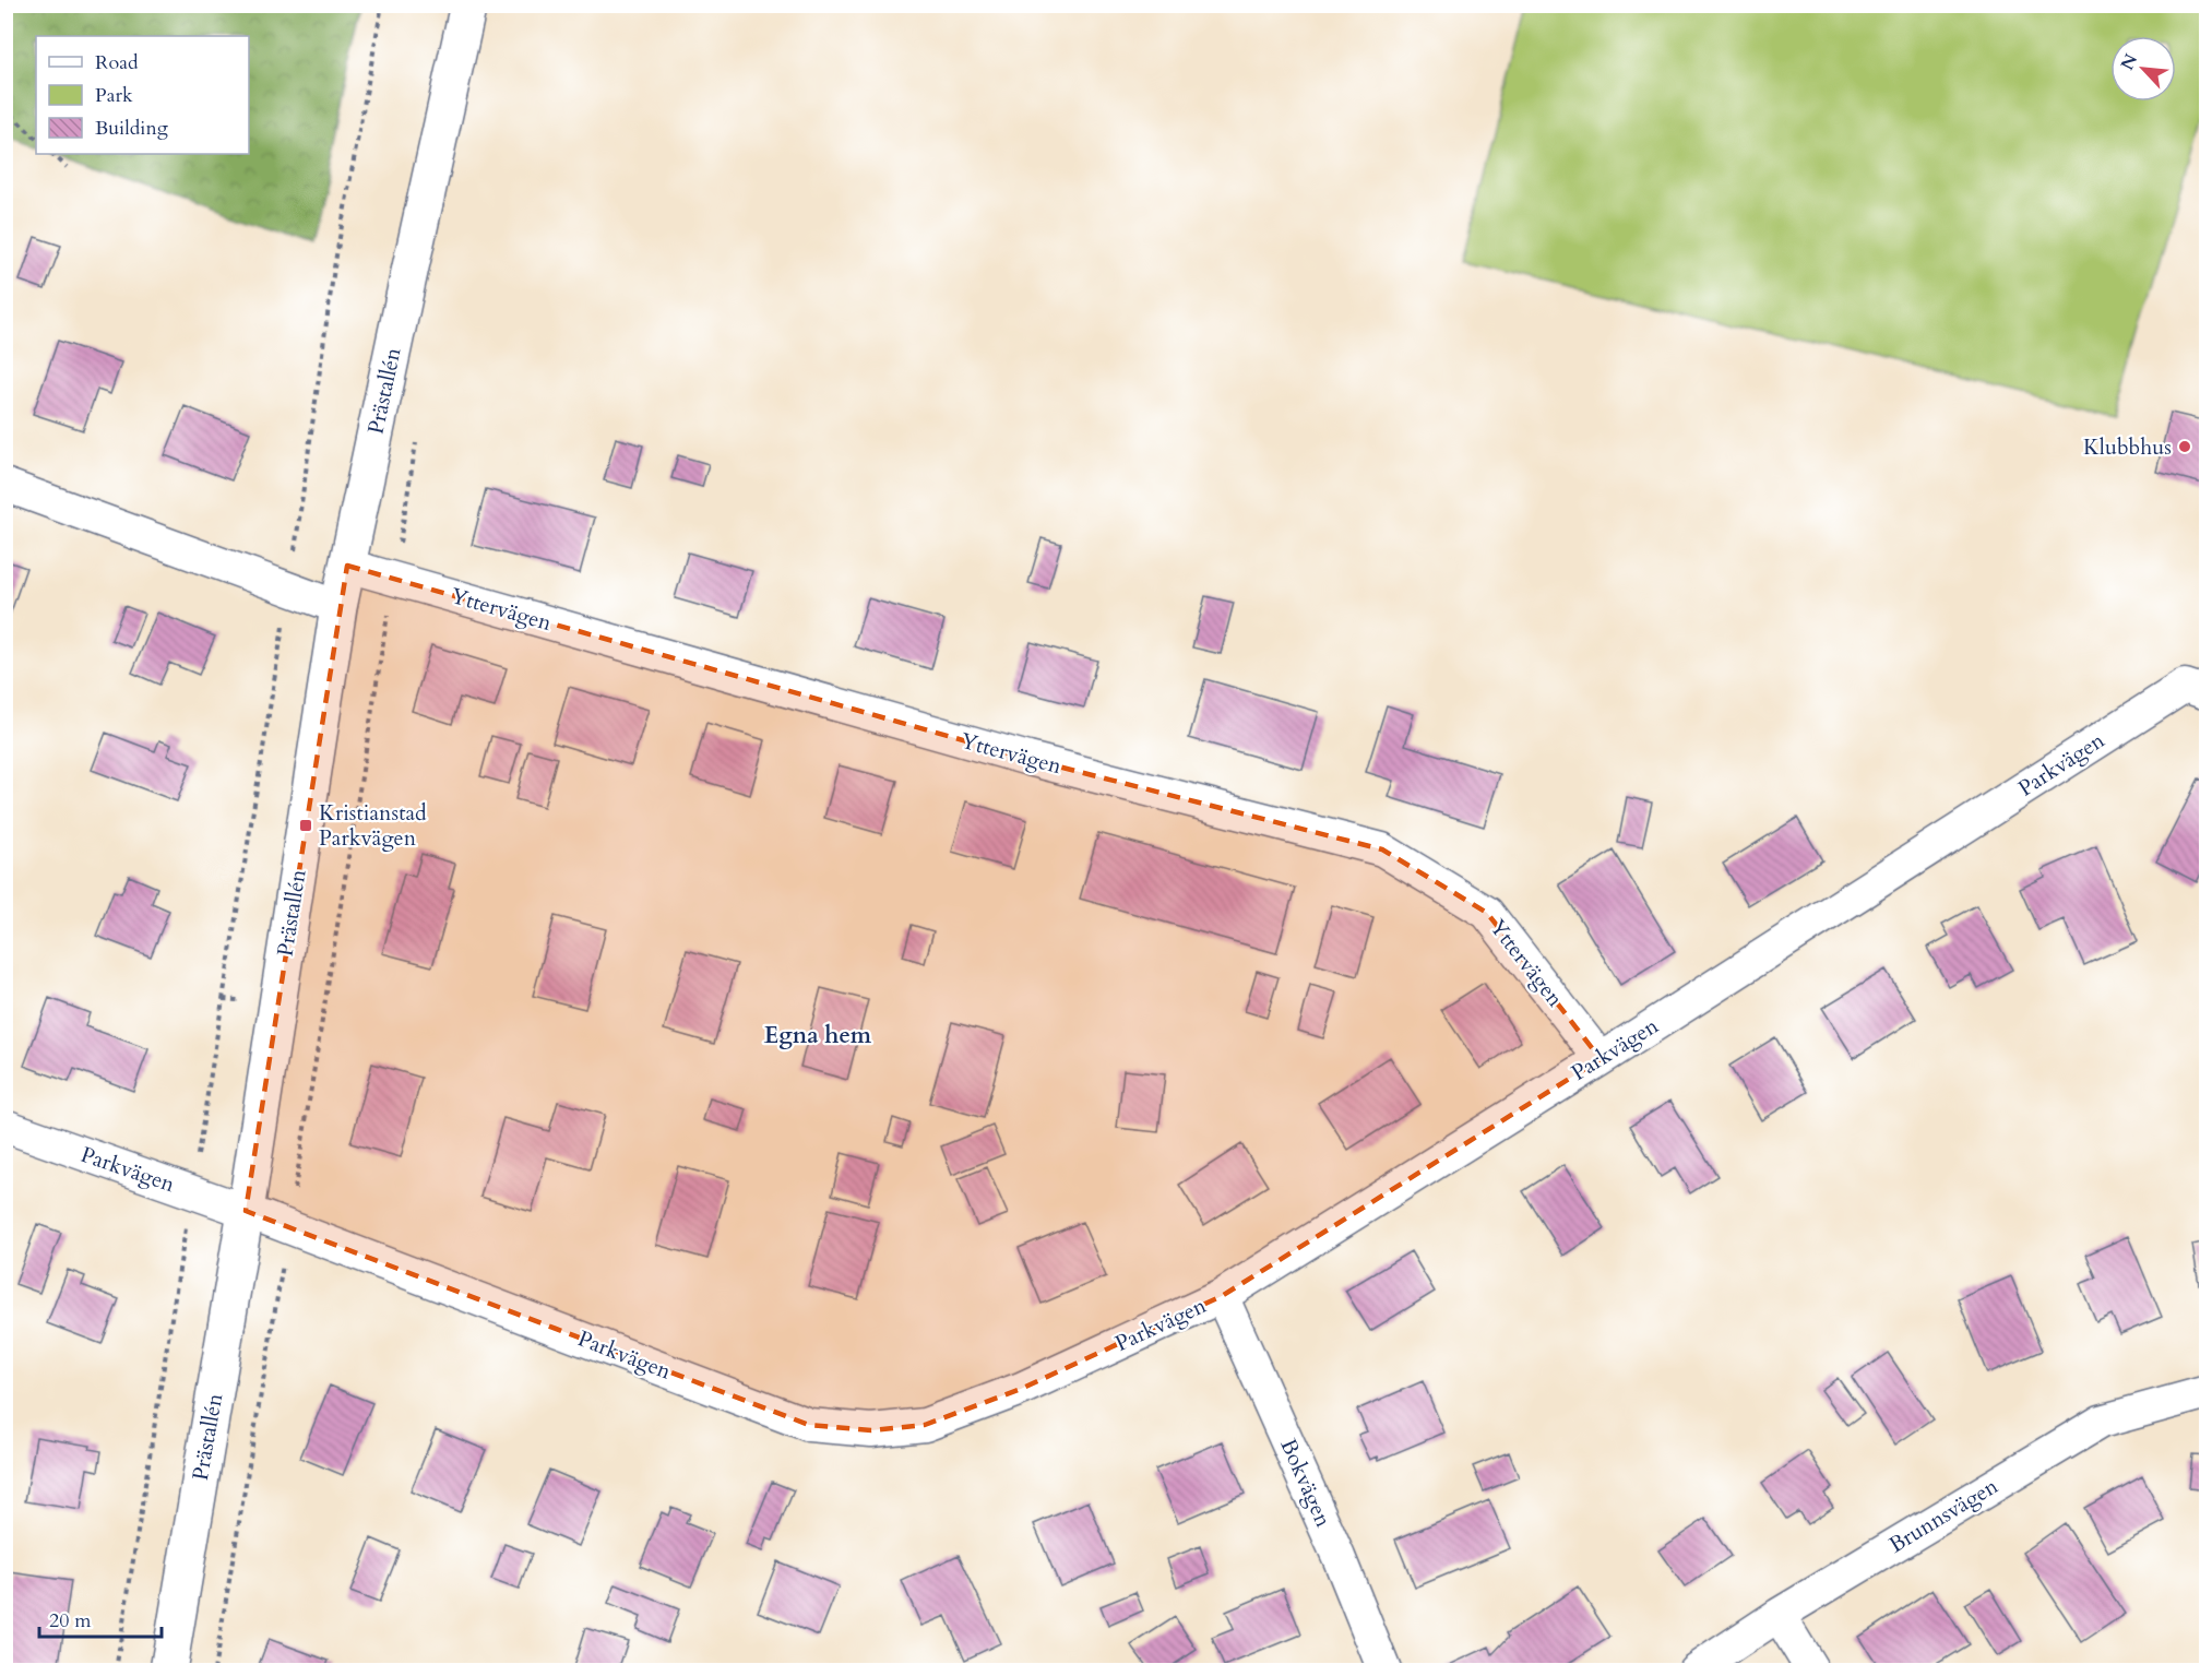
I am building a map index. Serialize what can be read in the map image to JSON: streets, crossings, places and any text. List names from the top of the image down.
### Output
{
  "streets": {
    "street": [
      "Prästallén",
      "Yttervägen",
      "Parkvägen",
      "Bokvägen",
      "Brunnsvägen"
    ]
  },
  "crossings": [
    ["Prästallén", "Yttervägen"],
    ["Prästallén", "Parkvägen"],
    ["Yttervägen", "Parkvägen"],
    ["Parkvägen", "Bokvägen"]
  ],
  "districts": ["Egna hem"],
  "places": {
    "other": ["Klubbhus"],
    "transit": ["Kristianstad Parkvägen"]
  },
  "legend": ["Road", "Park", "Building"],
  "scale_bar": "20 m",
  "north": "top left"
}
